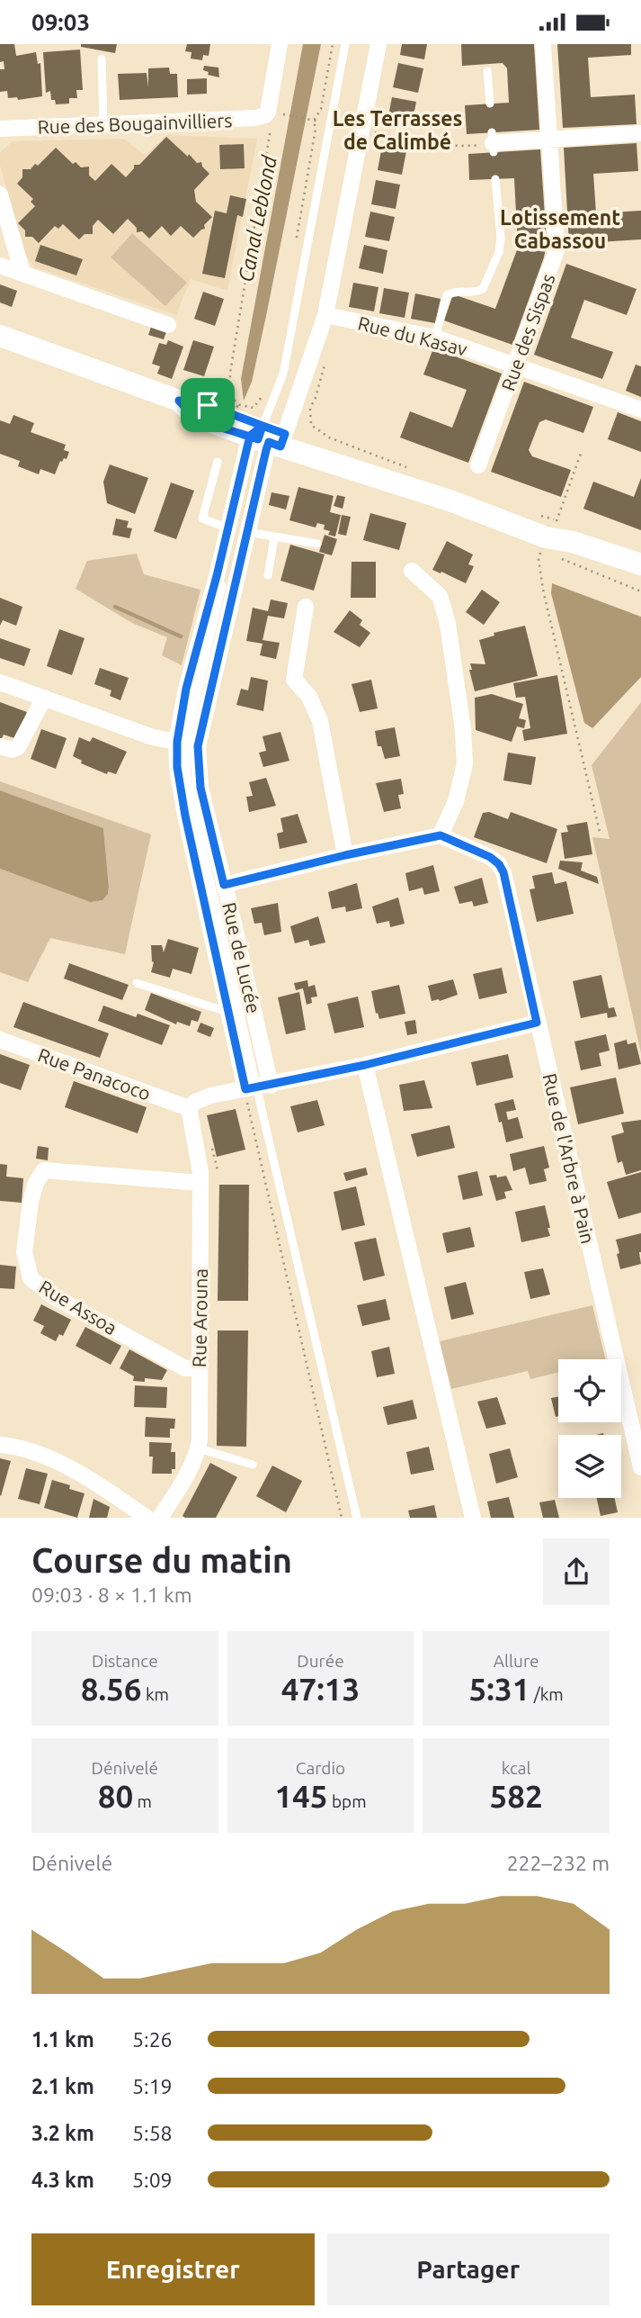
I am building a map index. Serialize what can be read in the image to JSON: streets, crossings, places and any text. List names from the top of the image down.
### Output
{
  "streets": {
    "street": [
      "Rue des Bougainvilliers",
      "Rue des Sispas",
      "Rue du Kasav",
      "Rue de Lucée",
      "Rue Panacoco",
      "Rue de l'Arbre à Pain",
      "Rue Assoa",
      "Rue Arouna"
    ]
  },
  "crossings": [
    ["Rue des Sispas", "Rue du Kasav"],
    ["Rue Panacoco", "Rue Arouna"],
    ["Rue Assoa", "Rue Arouna"]
  ],
  "districts": ["Les Terrasses de Calimbé", "Lotissement Cabassou"],
  "water": ["Canal Leblond"],
  "page": {
    "status": "09:03",
    "heading": ["Course du matin", "09:03 · 8 × 1.1 km"],
    "stats": [
      ["Distance", "8.56 km"],
      ["Durée", "47:13"],
      ["Allure", "5:31 /km"],
      ["Dénivelé", "80 m"],
      ["Cardio", "145 bpm"],
      ["kcal", "582"]
    ],
    "chart": ["Dénivelé", "222–232 m"],
    "list": [
      {
        "name": "1.1 km",
        "note": "5:26"
      },
      {
        "name": "2.1 km",
        "note": "5:19"
      },
      {
        "name": "3.2 km",
        "note": "5:58"
      },
      {
        "name": "4.3 km",
        "note": "5:09"
      }
    ],
    "buttons": ["Enregistrer", "Partager"]
  }
}
